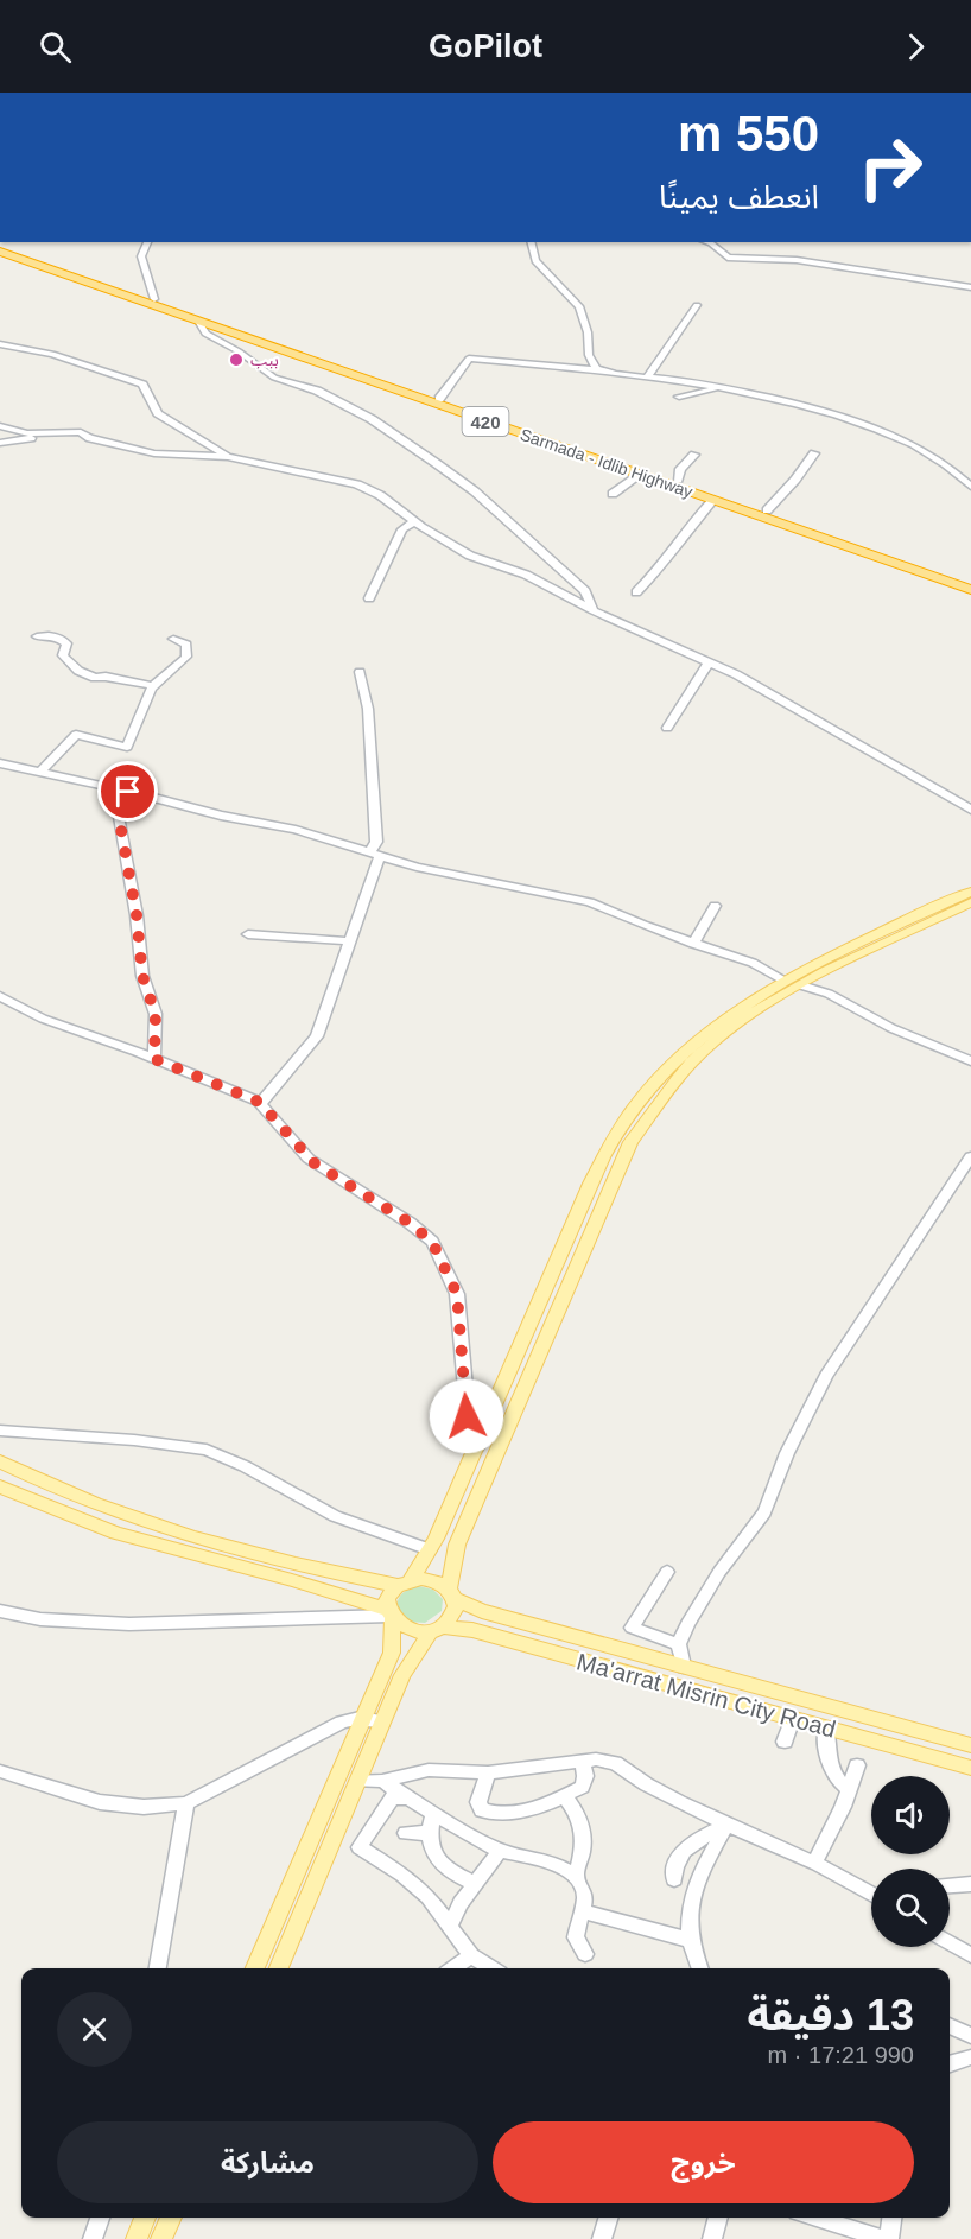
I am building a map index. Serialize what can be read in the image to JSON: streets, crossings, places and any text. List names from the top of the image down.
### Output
{
  "streets": {
    "highway": ["420", "Sarmada - Idlib Highway"],
    "main road": ["Ma'arrat Misrin City Road"]
  },
  "places": ["ببب"],
  "page": {
    "header": "GoPilot",
    "turn": ["550 m", "انعطف يمينًا"],
    "heading": ["13 دقيقة", "990 m · 17:21"],
    "buttons": ["خروج", "مشاركة"]
  }
}
